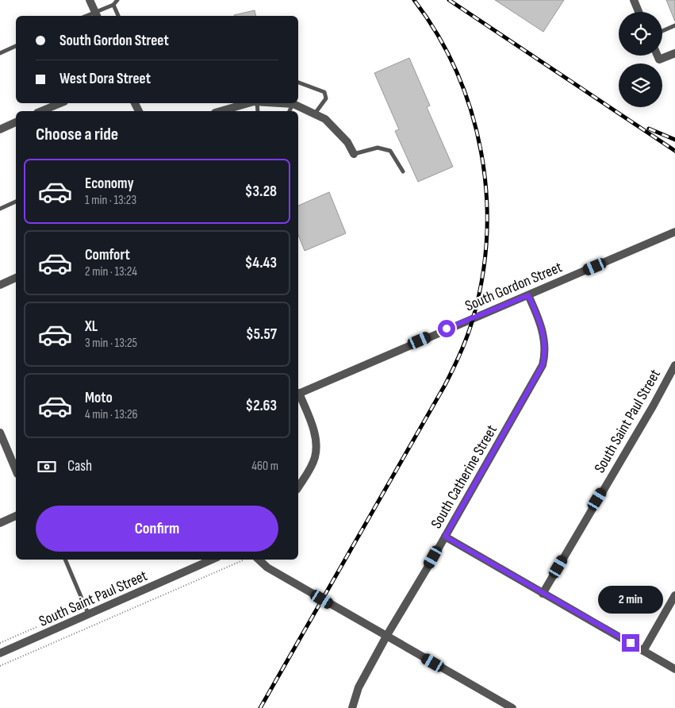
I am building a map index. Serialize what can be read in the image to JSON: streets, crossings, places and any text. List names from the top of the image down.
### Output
{
  "streets": {
    "street": ["South Gordon Street", "South Saint Paul Street", "South Catherine Street"]
  },
  "crossings": [
    ["South Gordon Street", "South Catherine Street"]
  ],
  "page": {
    "banner": ["South Gordon Street", "West Dora Street"],
    "heading": "Choose a ride",
    "list": [
      {
        "name": "Economy",
        "note": "1 min · 13:23",
        "value": "$3.28"
      },
      {
        "name": "Comfort",
        "note": "2 min · 13:24",
        "value": "$4.43"
      },
      {
        "name": "XL",
        "note": "3 min · 13:25",
        "value": "$5.57"
      },
      {
        "name": "Moto",
        "note": "4 min · 13:26",
        "value": "$2.63"
      }
    ],
    "pay": ["Cash", "460 m"],
    "buttons": "Confirm",
    "bubble": "2 min"
  }
}
